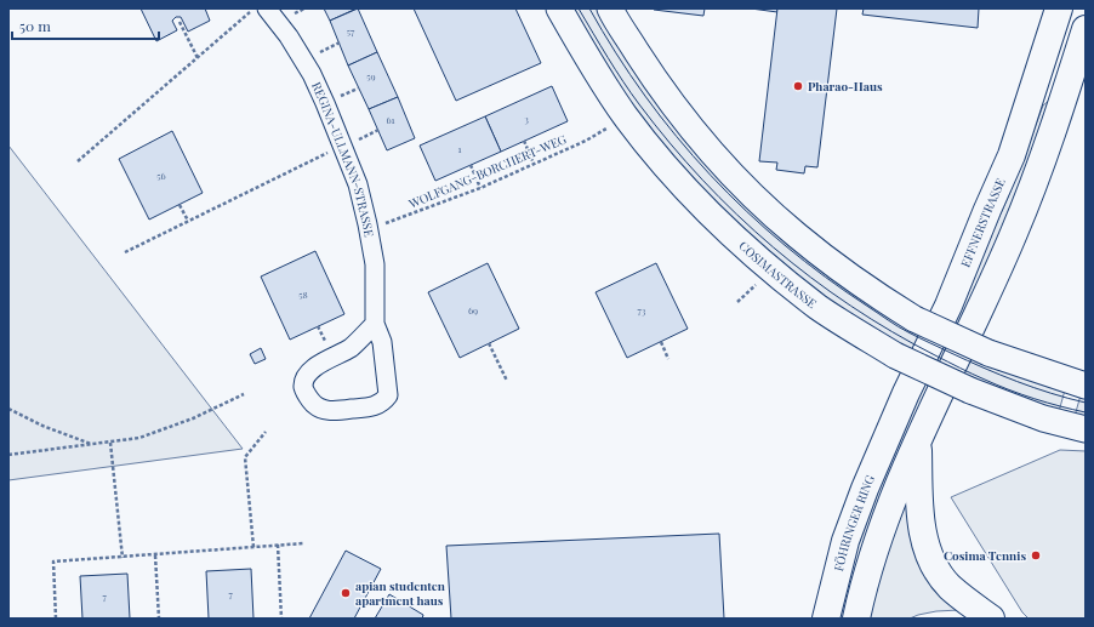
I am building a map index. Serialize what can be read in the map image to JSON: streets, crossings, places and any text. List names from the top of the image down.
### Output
{
  "streets": {
    "highway": ["EFFNERSTRASSE", "FÖHRINGER RING"],
    "main road": ["COSIMASTRASSE"],
    "street": ["REGINA-ULLMANN-STRASSE"],
    "path": ["WOLFGANG-BORCHERT-WEG"]
  },
  "crossings": [
    ["REGINA-ULLMANN-STRASSE", "WOLFGANG-BORCHERT-WEG"],
    ["EFFNERSTRASSE", "FÖHRINGER RING"]
  ],
  "places": ["Pharao-Haus", "Cosima Tennis", "apian studenten apartment haus"],
  "house_numbers": [
    "57",
    "59",
    "3",
    "61",
    "1",
    "56",
    "58",
    "69",
    "73",
    "7",
    "7"
  ],
  "scale_bar": "50 m"
}
